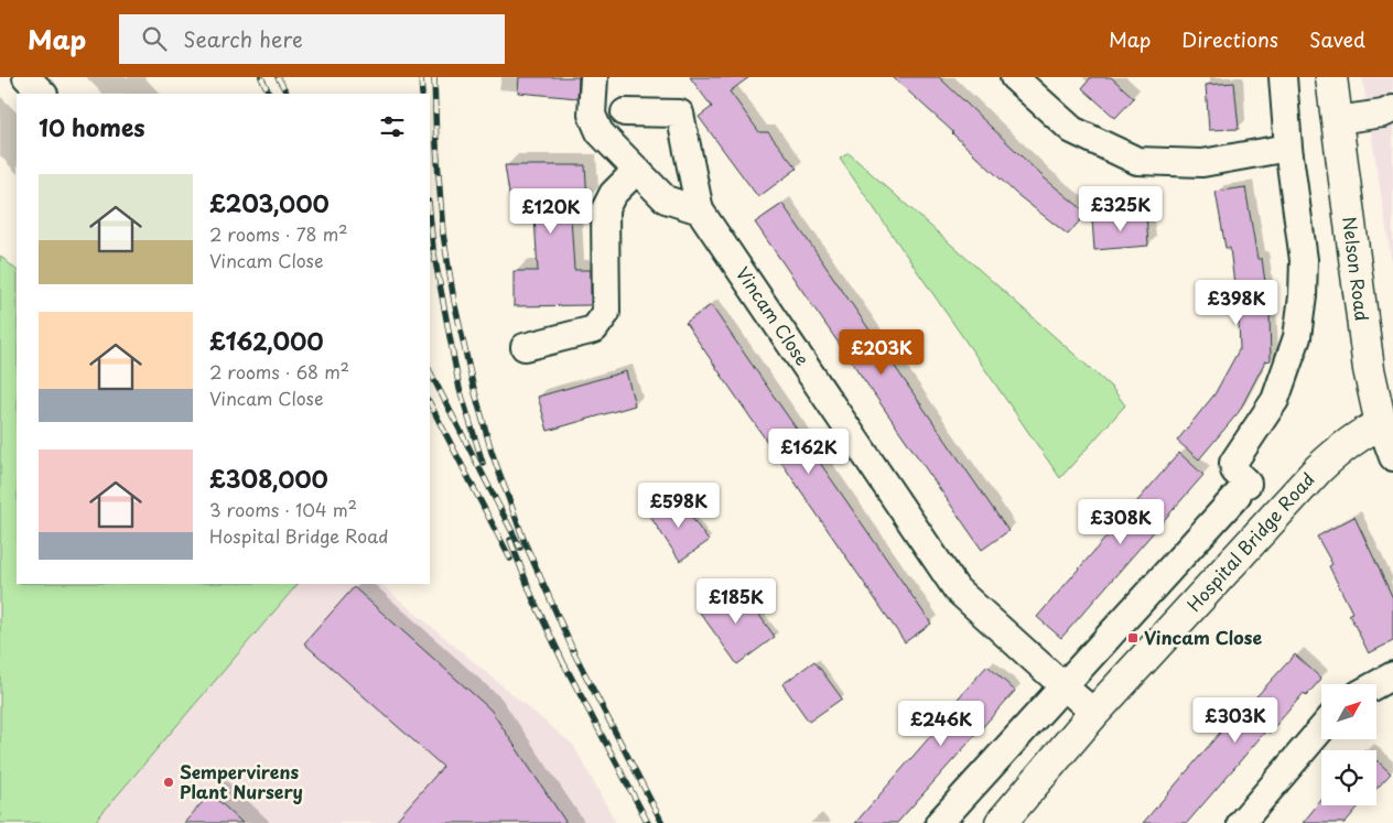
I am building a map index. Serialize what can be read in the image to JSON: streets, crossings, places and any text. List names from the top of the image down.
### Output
{
  "streets": {
    "main road": ["Nelson Road", "Hospital Bridge Road"],
    "street": ["Vincam Close"]
  },
  "crossings": [
    ["Nelson Road", "Hospital Bridge Road"],
    ["Vincam Close", "Hospital Bridge Road"]
  ],
  "places": {
    "transit": ["Vincam Close"],
    "other": ["Sempervirens Plant Nursery"]
  },
  "north": "top right",
  "page": {
    "header": "Map",
    "search": "Search here",
    "nav": ["Map", "Directions", "Saved"],
    "heading": "10 homes",
    "list": [
      {
        "name": "£203,000",
        "note": "2 rooms · 78 m² · Vincam Close"
      },
      {
        "name": "£162,000",
        "note": "2 rooms · 68 m² · Vincam Close"
      },
      {
        "name": "£308,000",
        "note": "3 rooms · 104 m² · Hospital Bridge Road"
      }
    ],
    "price": [
      "£325K",
      "£120K",
      "£398K",
      "£203K",
      "£162K",
      "£598K",
      "£308K",
      "£185K",
      "£303K",
      "£246K"
    ]
  }
}
